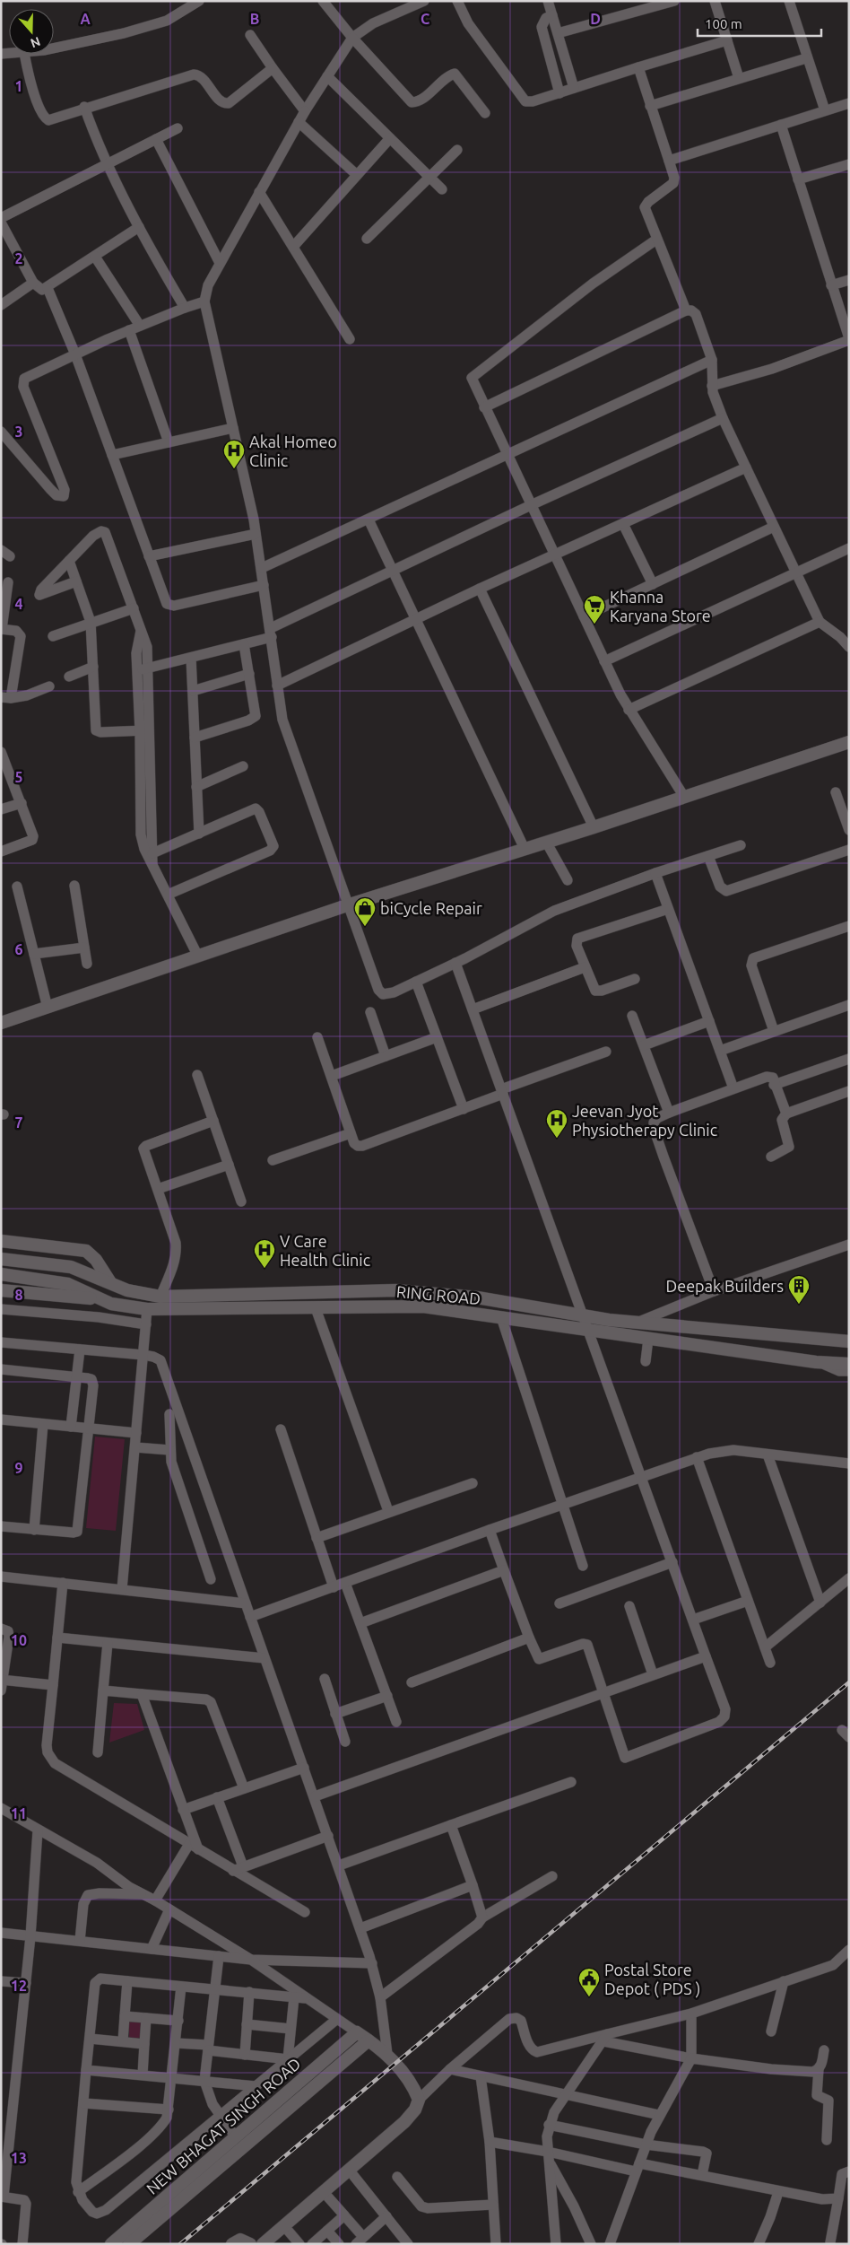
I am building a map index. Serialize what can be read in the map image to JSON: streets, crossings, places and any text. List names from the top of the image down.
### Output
{
  "streets": {
    "street": ["RING ROAD", "NEW BHAGAT SINGH ROAD"]
  },
  "places": {
    "hospital": ["Akal Homeo Clinic", "Jeevan Jyot Physiotherapy Clinic", "V Care Health Clinic"],
    "supermarket": ["Khanna Karyana Store"],
    "shop": ["biCycle Repair"],
    "building": ["Deepak Builders"],
    "public building": ["Postal Store Depot ( PDS )"]
  },
  "scale_bar": "100 m",
  "north": "bottom",
  "grid": {
    "columns": [
      "A",
      "B",
      "C",
      "D"
    ],
    "rows": [
      "1",
      "2",
      "3",
      "4",
      "5",
      "6",
      "7",
      "8",
      "9",
      "10",
      "11",
      "12",
      "13"
    ]
  }
}
